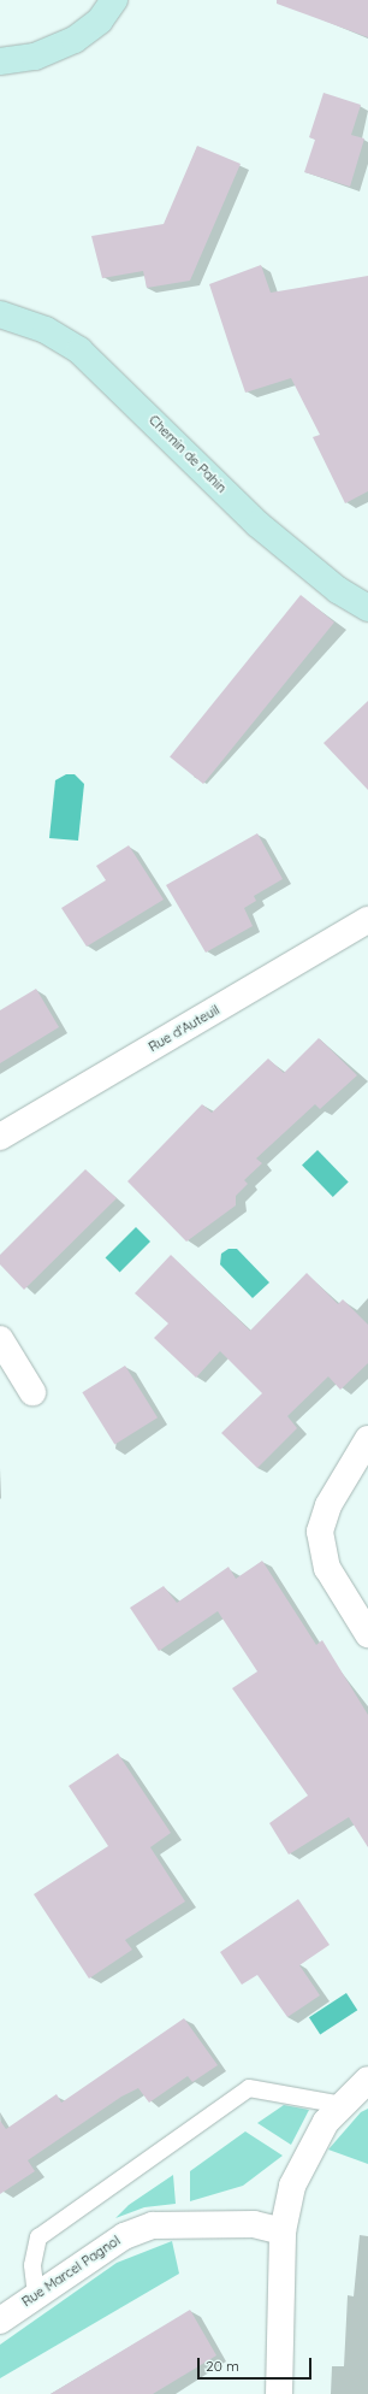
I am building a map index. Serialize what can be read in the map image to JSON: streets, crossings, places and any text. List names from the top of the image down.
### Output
{
  "streets": {
    "main road": ["Chemin de Pahin"],
    "street": ["Rue d'Auteuil", "Rue Marcel Pagnol"]
  },
  "scale_bar": "20 m"
}
